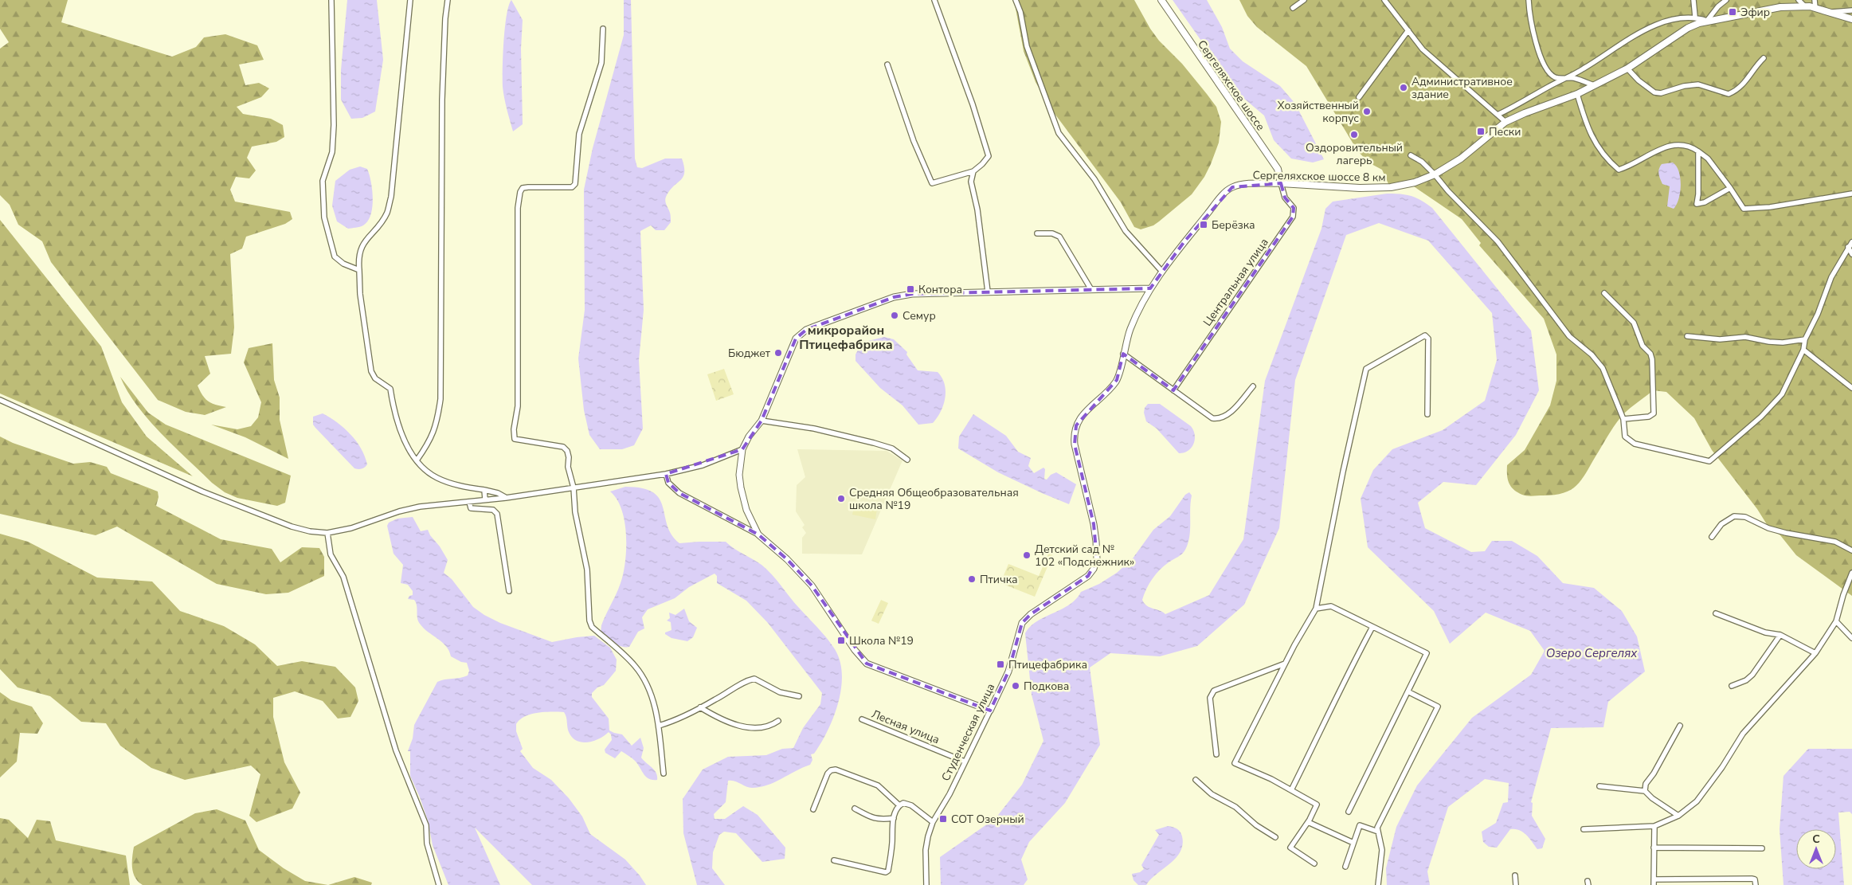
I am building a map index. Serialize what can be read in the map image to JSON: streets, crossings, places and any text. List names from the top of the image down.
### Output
{
  "streets": {
    "main road": ["Сергеляхское шоссе", "Сергеляхское шоссе 8 км"],
    "street": ["Центральная улица", "Лесная улица", "Студенческая улица"]
  },
  "crossings": [
    ["Сергеляхское шоссе", "Сергеляхское шоссе 8 км"],
    ["Сергеляхское шоссе", "Центральная улица"],
    ["Сергеляхское шоссе 8 км", "Центральная улица"],
    ["Сергеляхское шоссе 8 км", "Студенческая улица"],
    ["Лесная улица", "Студенческая улица"]
  ],
  "districts": ["микрорайон Птицефабрика"],
  "water": ["Озеро Сергелях"],
  "places": {
    "transit": [
      "Эфир",
      "Пески",
      "Берёзка",
      "Контора",
      "Школа №19",
      "Птицефабрика",
      "СОТ Озерный"
    ],
    "other": [
      "Административное здание",
      "Хозяйственный корпус",
      "Оздоровительный лагерь",
      "Семур",
      "Бюджет",
      "Средняя Общеобразовательная школа №19",
      "Детский сад № 102 «Подснежник»",
      "Птичка",
      "Подкова"
    ]
  },
  "north": "top"
}
